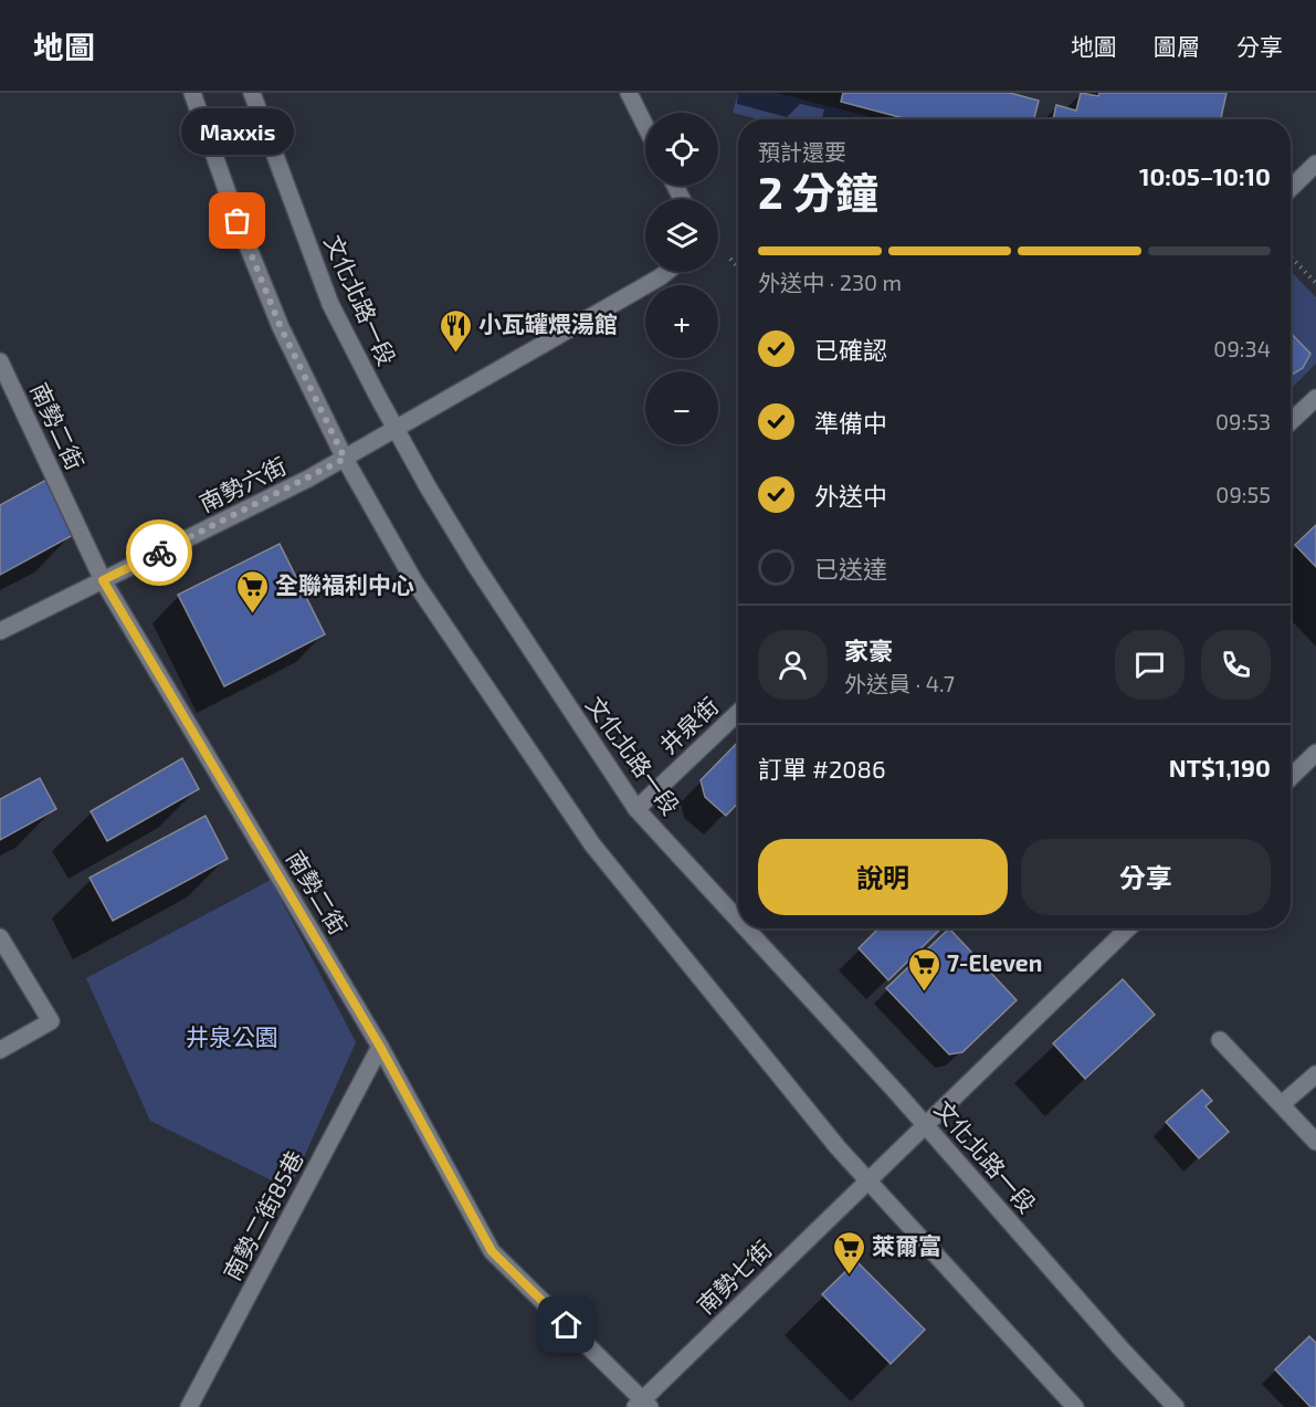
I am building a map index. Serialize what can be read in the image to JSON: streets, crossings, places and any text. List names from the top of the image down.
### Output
{
  "streets": {
    "street": [
      "文化北路一段",
      "南勢二街",
      "南勢六街",
      "井泉街",
      "南勢二街85巷",
      "南勢七街"
    ]
  },
  "crossings": [
    ["文化北路一段", "南勢六街"],
    ["文化北路一段", "井泉街"],
    ["文化北路一段", "南勢七街"],
    ["南勢二街", "南勢六街"],
    ["南勢二街", "南勢二街85巷"],
    ["南勢二街", "南勢七街"]
  ],
  "parks": ["井泉公園"],
  "places": {
    "other": ["Maxxis"],
    "restaurant": ["小瓦罐煨湯館"],
    "supermarket": ["全聯福利中心", "7-Eleven", "萊爾富"]
  },
  "page": {
    "header": "地圖",
    "nav": ["地圖", "圖層", "分享"],
    "bubble": "Maxxis",
    "map_buttons": ["+", "−"],
    "heading": ["2 分鐘", "預計還要", "10:05–10:10"],
    "panel": [
      "家豪",
      "外送員 · 4.7",
      "訂單 #2086",
      "NT$1,190"
    ],
    "bar": "外送中 · 230 m",
    "list": [
      ["已確認", "09:34"],
      ["準備中", "09:53"],
      ["外送中", "09:55"],
      "已送達"
    ],
    "buttons": ["說明", "分享"]
  }
}
